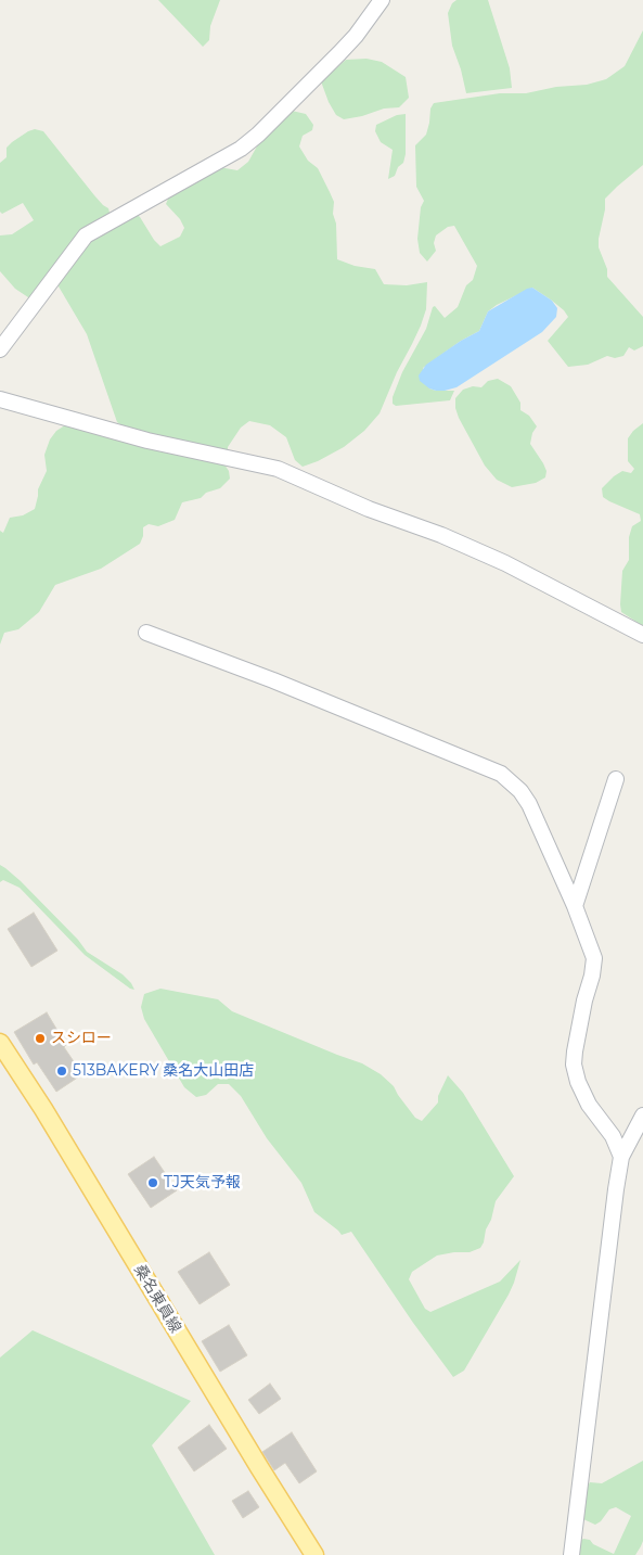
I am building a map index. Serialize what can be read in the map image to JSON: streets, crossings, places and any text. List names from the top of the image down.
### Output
{
  "streets": {
    "main road": ["桑名東員線"]
  },
  "places": ["スシロー", "513BAKERY 桑名大山田店", "TJ天気予報"]
}
